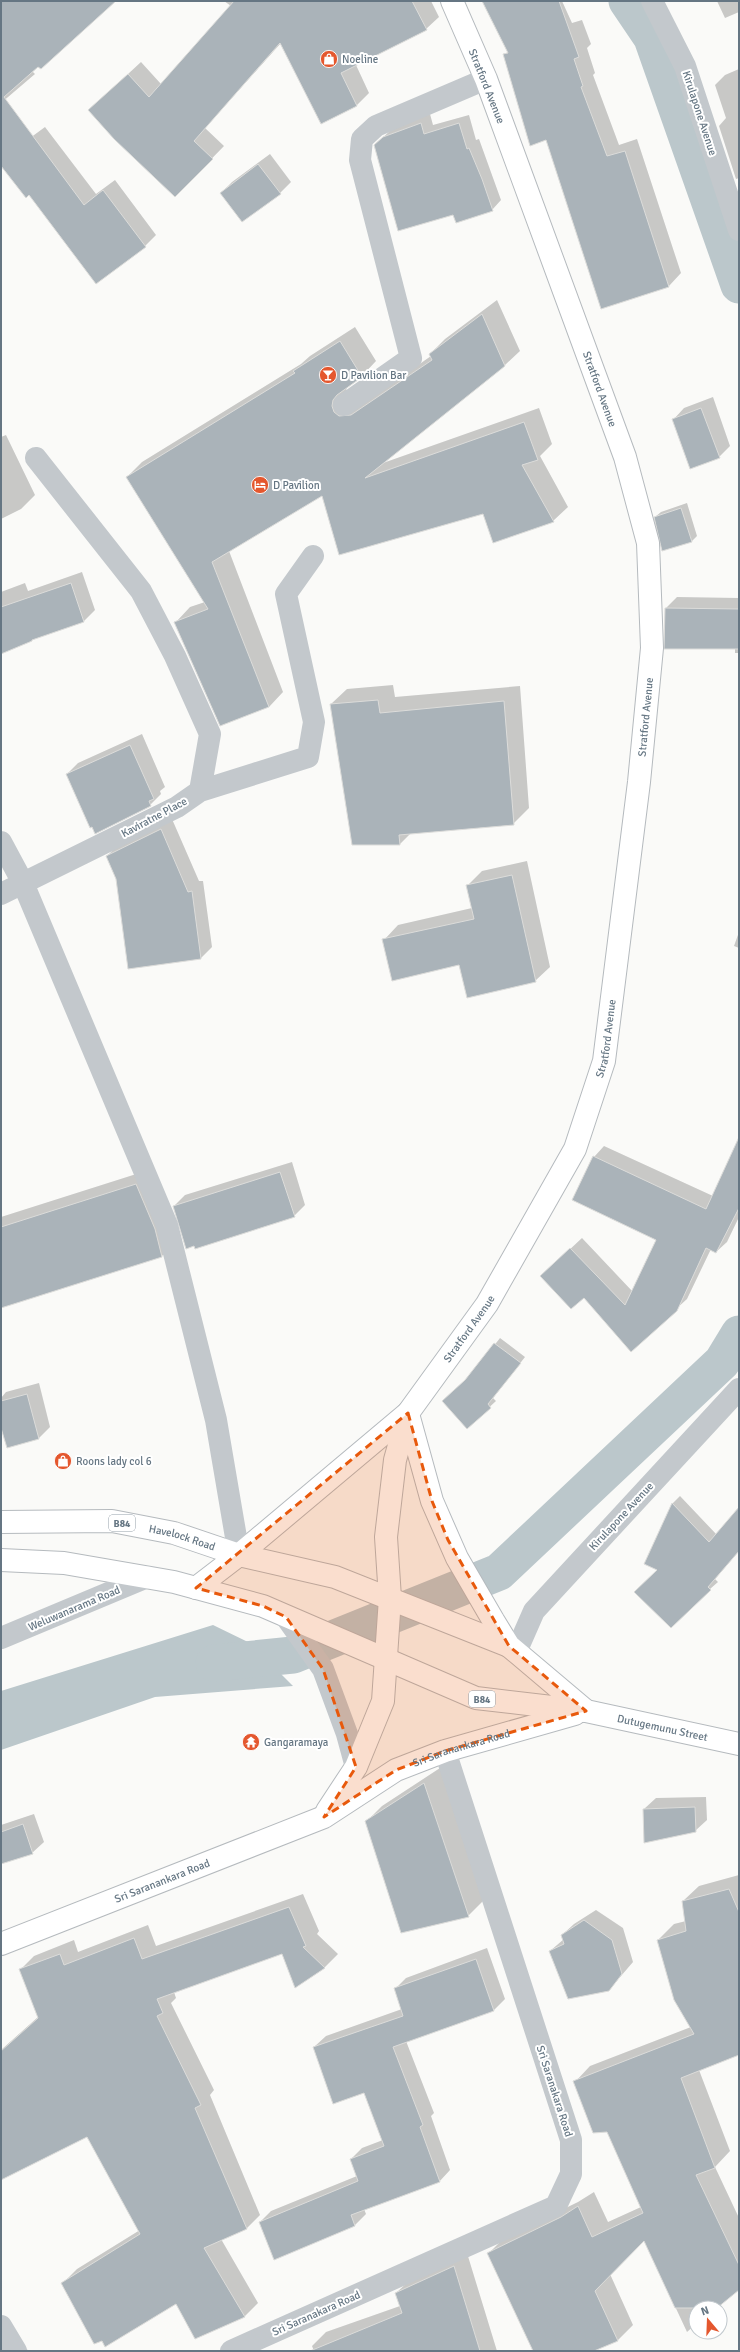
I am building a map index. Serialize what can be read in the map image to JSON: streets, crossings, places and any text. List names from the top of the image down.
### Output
{
  "streets": {
    "main road": [
      "Stratford Avenue",
      "B84",
      "Havelock Road",
      "Dutugemunu Street",
      "Sri Saranankara Road"
    ],
    "street": [
      "Kirulapone Avenue",
      "Kaviratne Place",
      "Weluwanarama Road",
      "Sri Saranakara Road"
    ]
  },
  "crossings": [
    ["Stratford Avenue", "B84"],
    ["Stratford Avenue", "Havelock Road"],
    ["Kirulapone Avenue", "B84"],
    ["B84", "Havelock Road"],
    ["B84", "Weluwanarama Road"],
    ["B84", "Dutugemunu Street"],
    ["B84", "Sri Saranankara Road"],
    ["Dutugemunu Street", "Sri Saranankara Road"],
    ["Sri Saranankara Road", "Sri Saranakara Road"]
  ],
  "places": {
    "shop": ["Noeline", "Roons lady col 6"],
    "bar": ["D Pavilion Bar"],
    "hotel": ["D Pavilion"],
    "temple": ["Gangaramaya"]
  },
  "north": "top"
}
